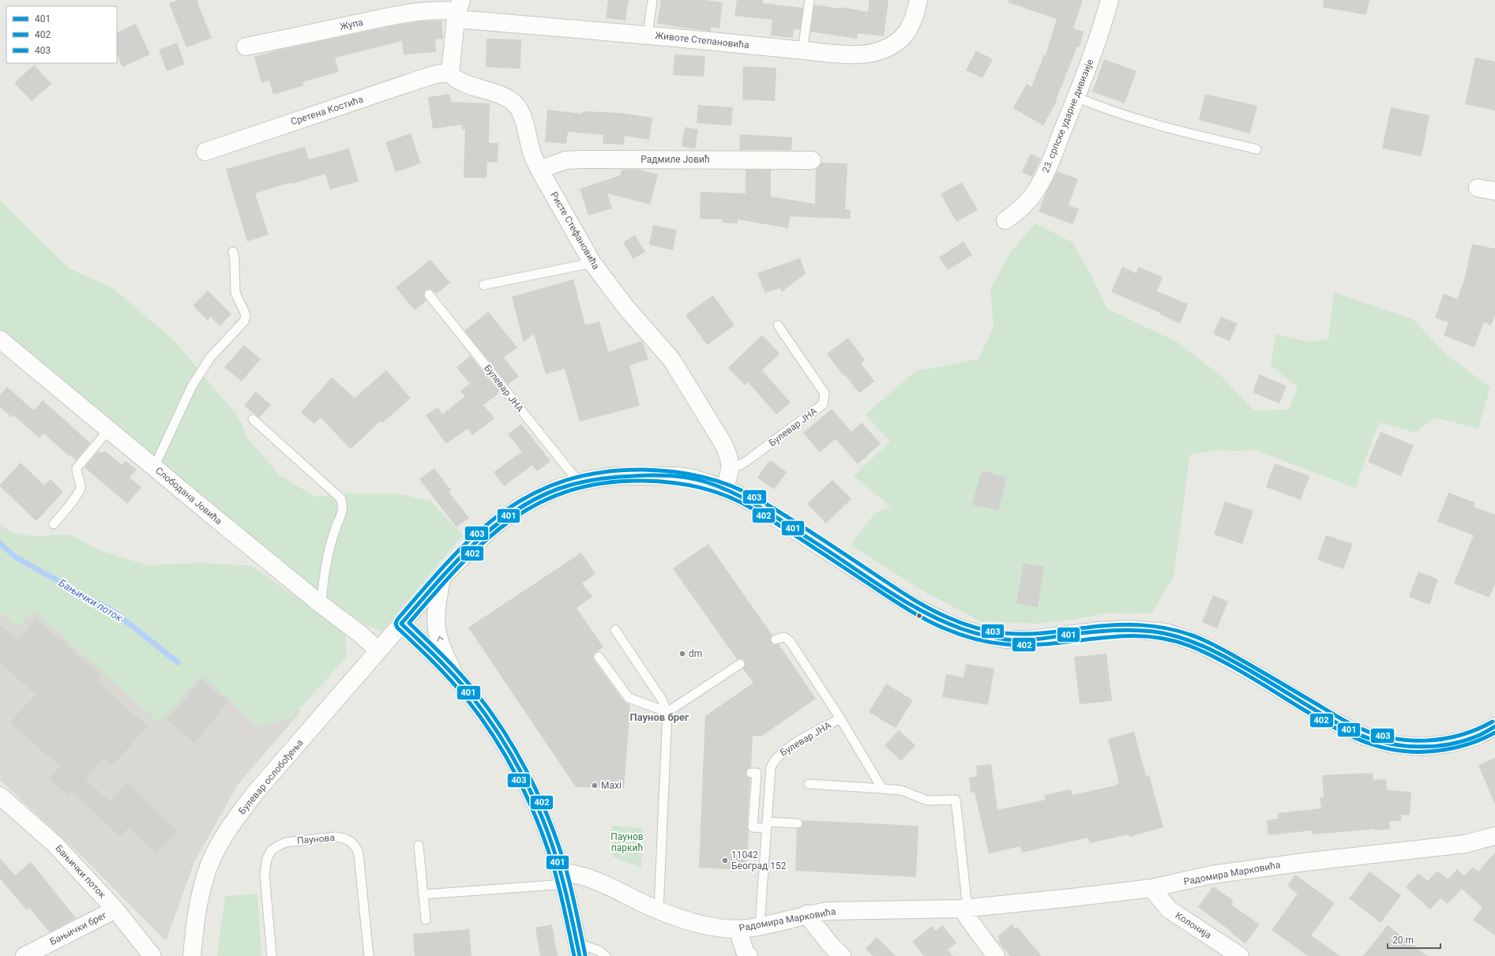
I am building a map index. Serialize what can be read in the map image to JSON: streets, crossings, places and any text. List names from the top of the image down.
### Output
{
  "streets": {
    "street": [
      "Жупа",
      "Животе Степановића",
      "Сретена Костића",
      "23. српске ударне дивизије",
      "Радмиле Јовић",
      "Ристе Стефановића",
      "Слободана Јовића",
      "Булевар ослобођења",
      "Бањички поток",
      "Радомира Марковића",
      "Колонија",
      "Бањички брег"
    ],
    "lane": ["Булевар ЈНА", "Паунова"]
  },
  "crossings": [
    ["Жупа", "Животе Степановића"],
    ["Сретена Костића", "Ристе Стефановића"],
    ["Радмиле Јовић", "Ристе Стефановића"],
    ["Ристе Стефановића", "Булевар ЈНА"],
    ["Булевар ЈНА", "Радомира Марковића"],
    ["Слободана Јовића", "Булевар ослобођења"],
    ["Бањички поток", "Бањички брег"],
    ["Радомира Марковића", "Колонија"]
  ],
  "districts": ["Паунов брег"],
  "water": ["Бањички поток"],
  "parks": ["Паунов паркић"],
  "places": ["dm", "Maxi", "11042 Београд 152"],
  "lines": ["transit line 403", "transit line 401", "transit line 402"],
  "legend": ["401", "402", "403"],
  "scale_bar": "20 m"
}
